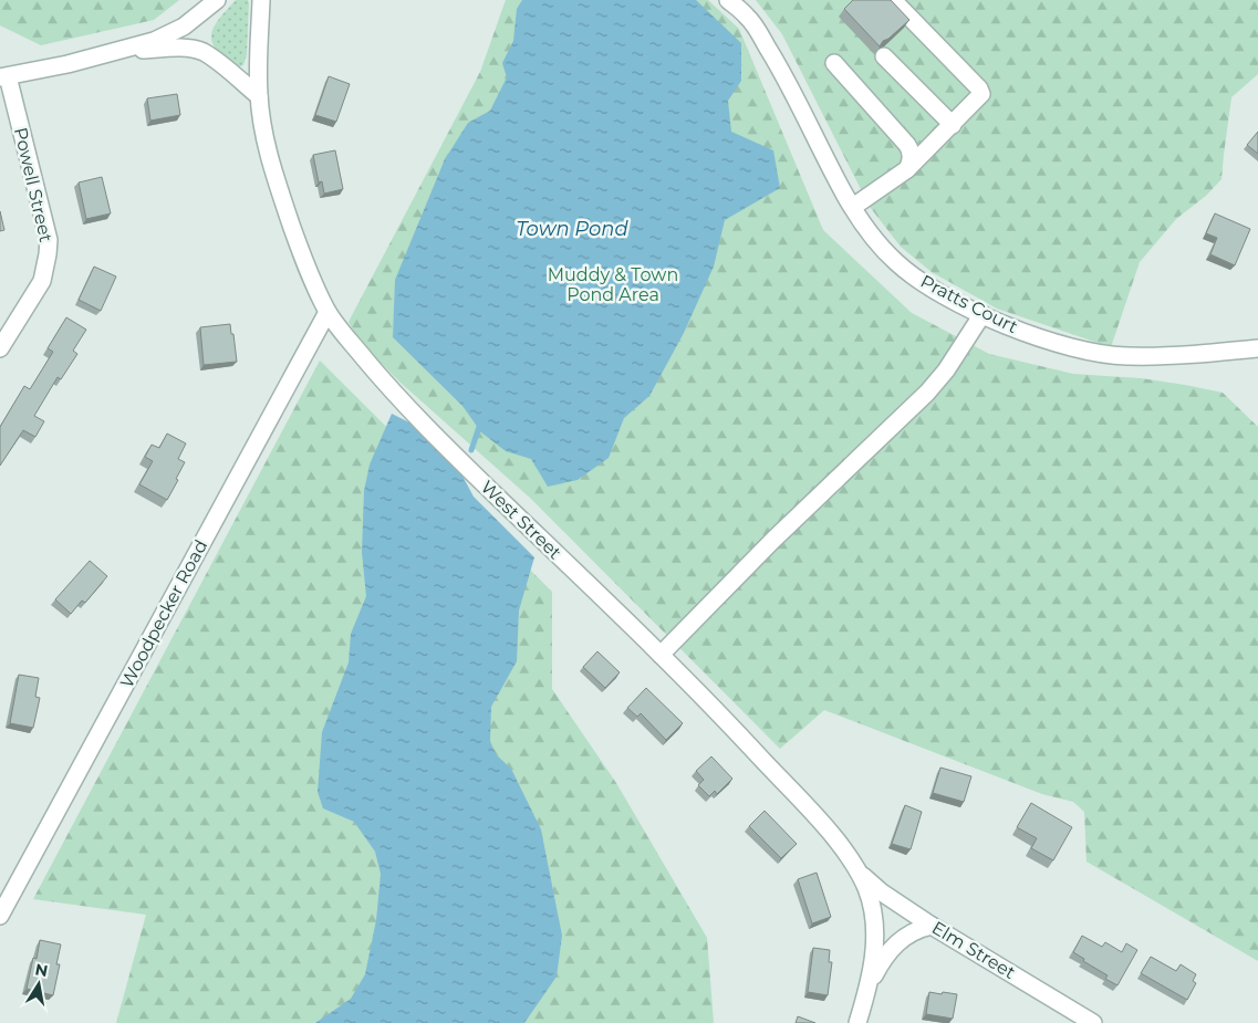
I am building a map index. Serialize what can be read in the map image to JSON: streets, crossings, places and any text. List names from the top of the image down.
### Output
{
  "streets": {
    "street": [
      "Powell Street",
      "Pratts Court",
      "West Street",
      "Woodpecker Road",
      "Elm Street"
    ]
  },
  "crossings": [
    ["West Street", "Woodpecker Road"],
    ["West Street", "Elm Street"]
  ],
  "water": ["Town Pond"],
  "parks": ["Muddy & Town Pond Area"],
  "north": "top"
}
